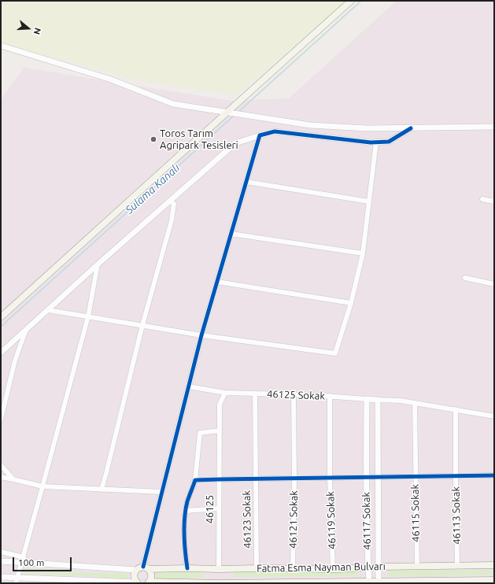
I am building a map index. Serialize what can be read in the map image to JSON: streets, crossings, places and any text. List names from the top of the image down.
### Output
{
  "streets": {
    "main road": ["Fatma Esma Nayman Bulvarı"],
    "street": [
      "46125 Sokak",
      "46125",
      "46115 Sokak",
      "46113 Sokak",
      "46123 Sokak",
      "46121 Sokak",
      "46119 Sokak",
      "46117 Sokak"
    ]
  },
  "crossings": [
    ["46125 Sokak", "46125"],
    ["46125 Sokak", "46123 Sokak"],
    ["46125 Sokak", "46121 Sokak"],
    ["46125 Sokak", "46119 Sokak"],
    ["46125 Sokak", "46117 Sokak"],
    ["46125", "Fatma Esma Nayman Bulvarı"],
    ["46115 Sokak", "Fatma Esma Nayman Bulvarı"],
    ["46113 Sokak", "Fatma Esma Nayman Bulvarı"],
    ["46123 Sokak", "Fatma Esma Nayman Bulvarı"],
    ["46121 Sokak", "Fatma Esma Nayman Bulvarı"],
    ["46119 Sokak", "Fatma Esma Nayman Bulvarı"],
    ["46117 Sokak", "Fatma Esma Nayman Bulvarı"]
  ],
  "water": ["Sulama Kanalı"],
  "places": ["Toros Tarım Agripark Tesisleri"],
  "scale_bar": "100 m",
  "north": "right"
}
